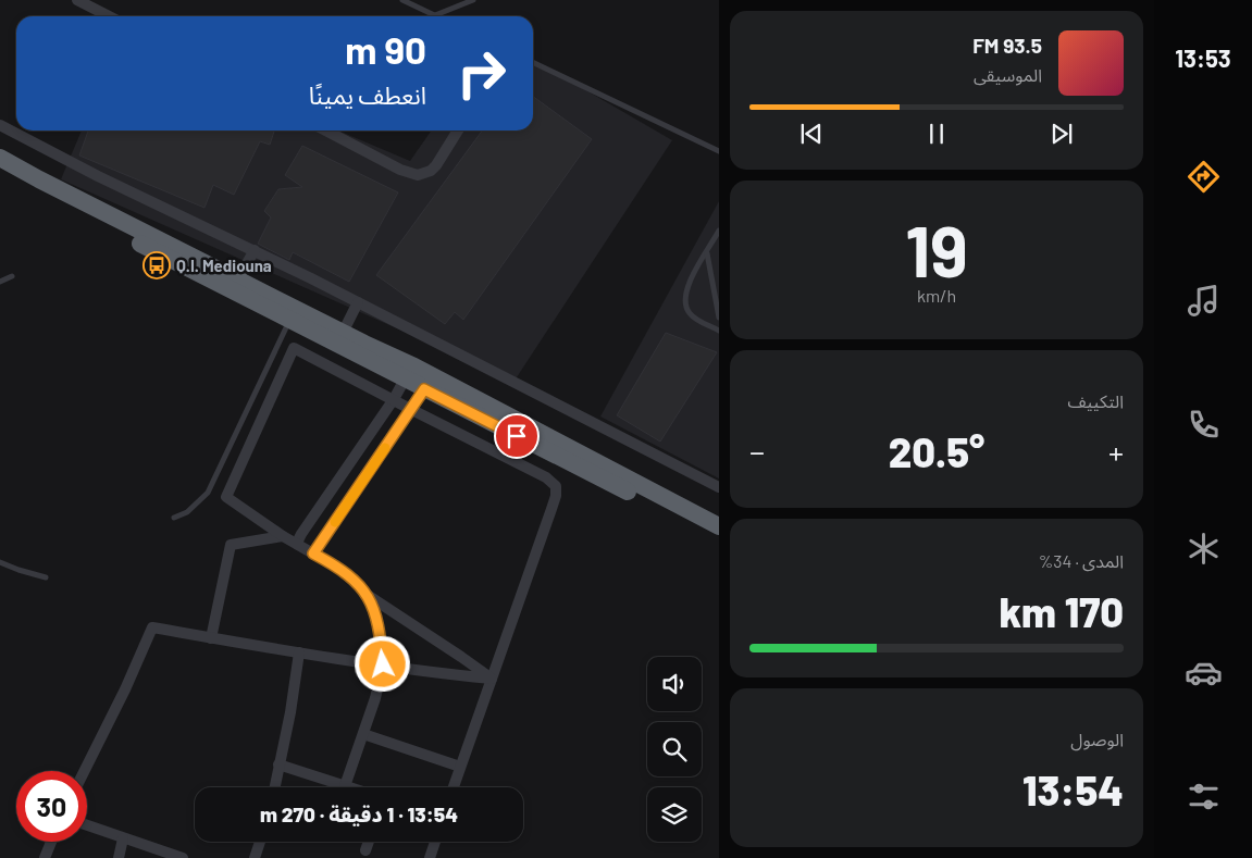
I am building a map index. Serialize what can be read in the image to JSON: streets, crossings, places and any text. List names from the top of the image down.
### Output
{
  "places": {
    "bus stop": ["Q.I. Mediouna"]
  },
  "page": {
    "tabs": "13:53",
    "turn": ["90 m", "انعطف يمينًا"],
    "song": ["93.5 FM", "الموسيقى"],
    "tile": [
      ["19", "km/h"],
      "التكييف",
      ["المدى · 34%", "170 km"],
      ["الوصول", "13:54"]
    ],
    "heat": ["−", "20.5°", "+"],
    "limit": "30",
    "trip": "13:54 · 1 دقيقة · 270 m"
  }
}
